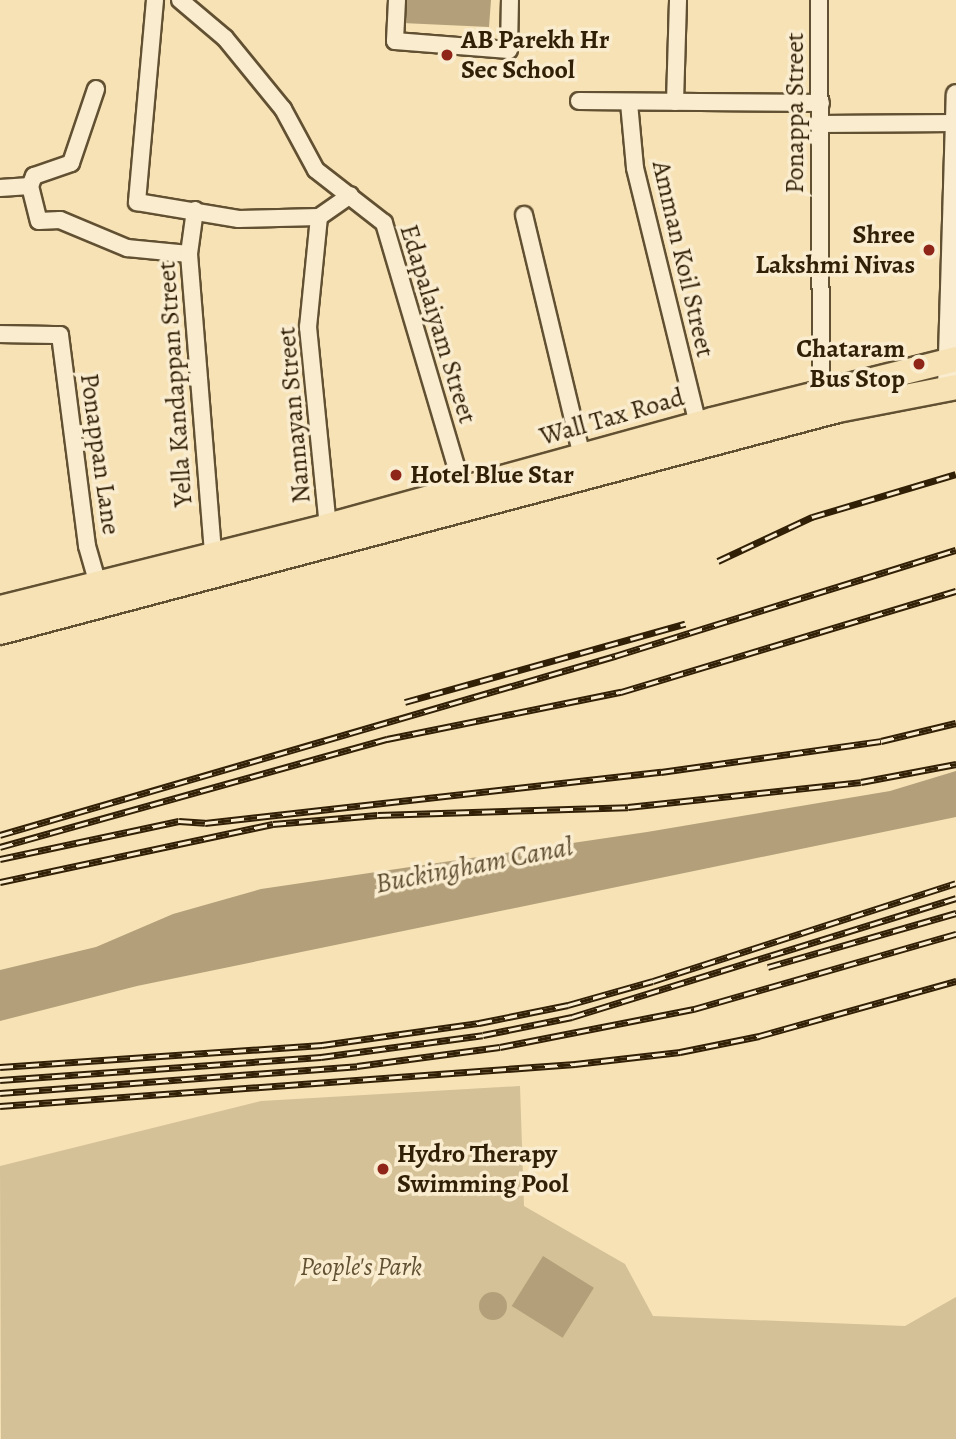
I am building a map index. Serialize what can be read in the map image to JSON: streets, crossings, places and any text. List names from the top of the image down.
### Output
{
  "streets": {
    "main road": ["Wall Tax Road"],
    "street": [
      "Ponappa Street",
      "Amman Koil Street",
      "Edapalaiyam Street",
      "Yella Kandappan Street",
      "Nannayan Street",
      "Ponappan Lane"
    ]
  },
  "crossings": [
    ["Ponappa Street", "Wall Tax Road"],
    ["Amman Koil Street", "Wall Tax Road"],
    ["Edapalaiyam Street", "Wall Tax Road"],
    ["Yella Kandappan Street", "Wall Tax Road"],
    ["Nannayan Street", "Wall Tax Road"],
    ["Wall Tax Road", "Ponappan Lane"]
  ],
  "water": ["Buckingham Canal"],
  "parks": ["People's Park"],
  "places": [
    "AB Parekh Hr Sec School",
    "Shree Lakshmi Nivas",
    "Chataram Bus Stop",
    "Hotel Blue Star",
    "Hydro Therapy Swimming Pool"
  ]
}
